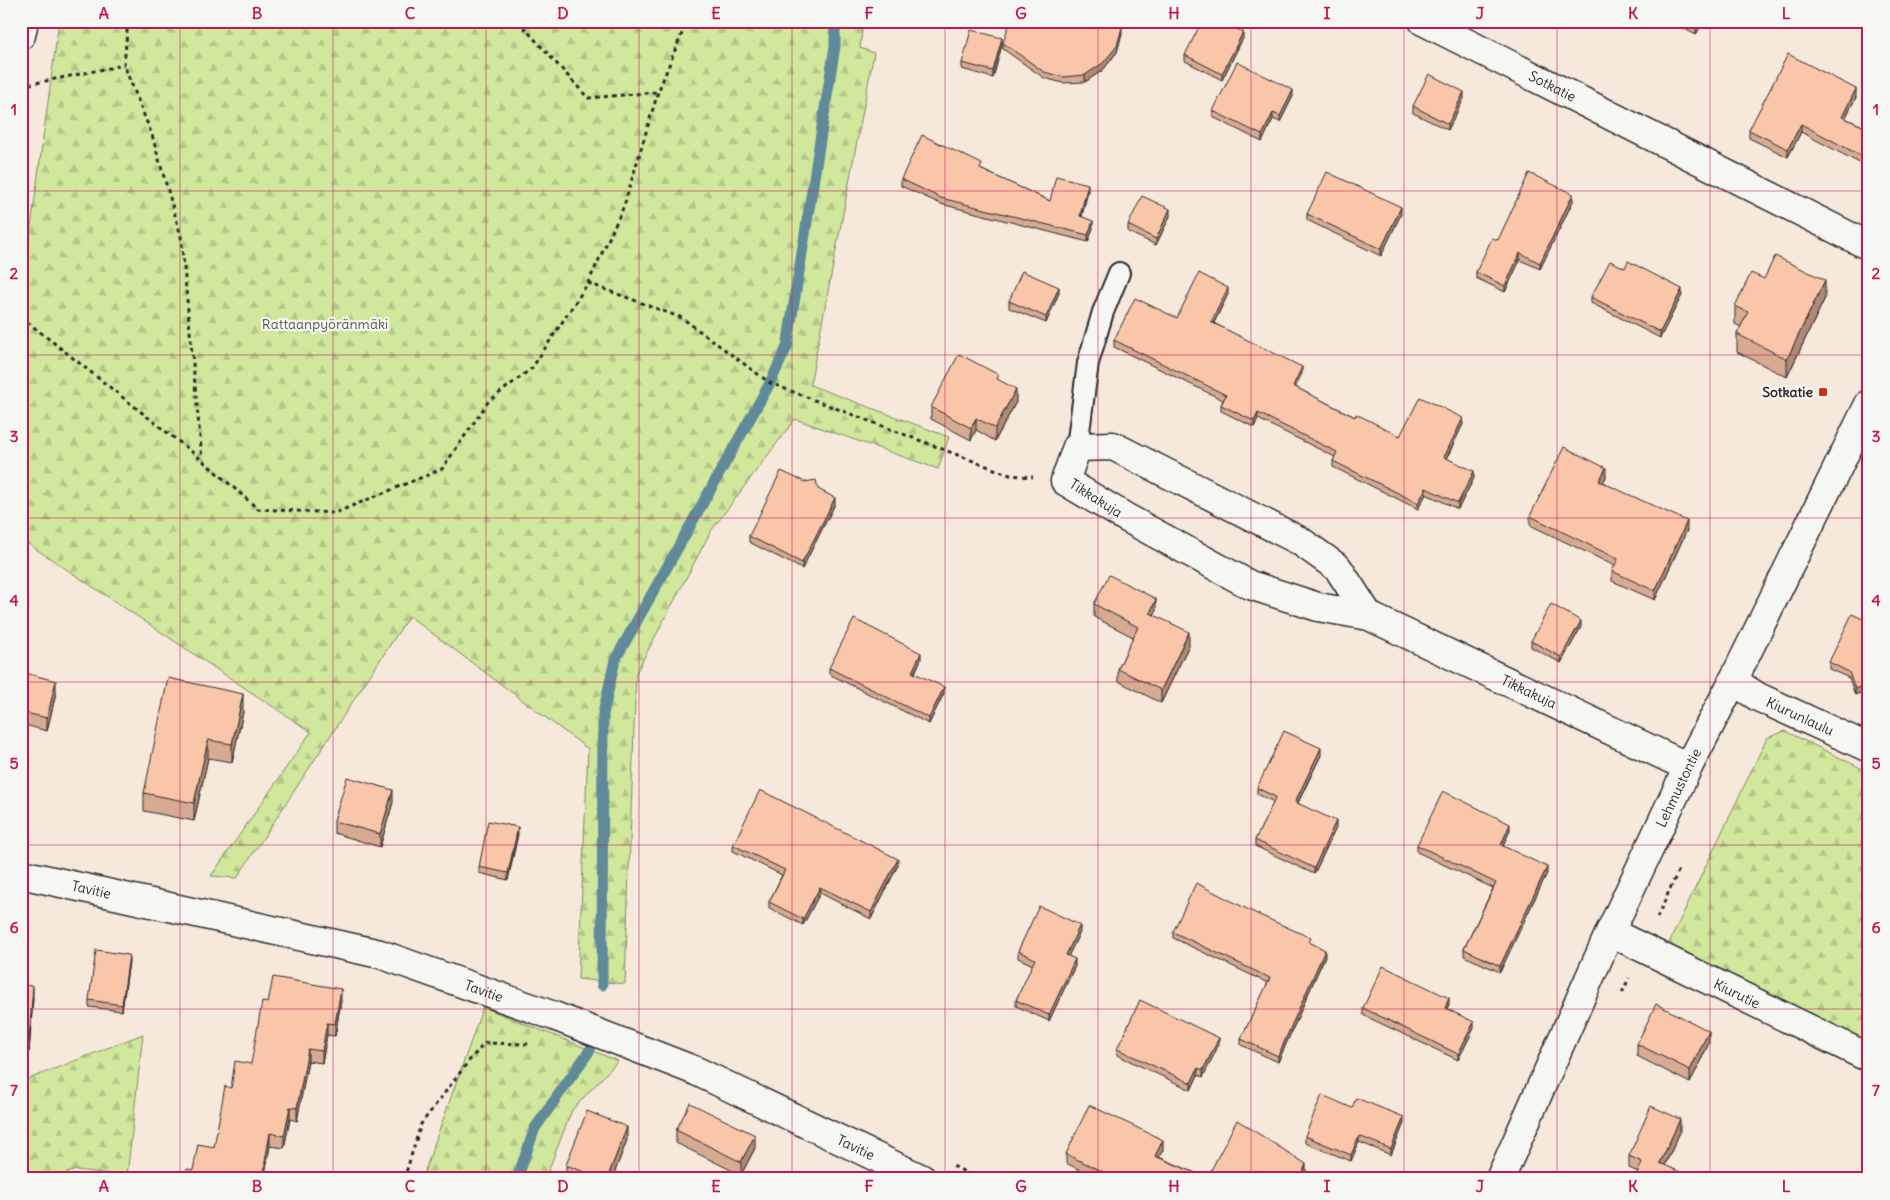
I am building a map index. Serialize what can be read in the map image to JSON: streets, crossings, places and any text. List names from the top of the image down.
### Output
{
  "streets": {
    "street": [
      "Sotkatie",
      "Tikkakuja",
      "Kiurunlaulu",
      "Lehmustontie",
      "Tavitie",
      "Kiurutie"
    ]
  },
  "crossings": [
    ["Tikkakuja", "Lehmustontie"],
    ["Kiurunlaulu", "Lehmustontie"],
    ["Lehmustontie", "Kiurutie"]
  ],
  "parks": ["Rattaanpyöränmäki"],
  "places": {
    "transit": ["Sotkatie"]
  },
  "grid": {
    "columns": [
      "A",
      "B",
      "C",
      "D",
      "E",
      "F",
      "G",
      "H",
      "I",
      "J",
      "K",
      "L"
    ],
    "rows": [
      "1",
      "2",
      "3",
      "4",
      "5",
      "6",
      "7"
    ]
  }
}
